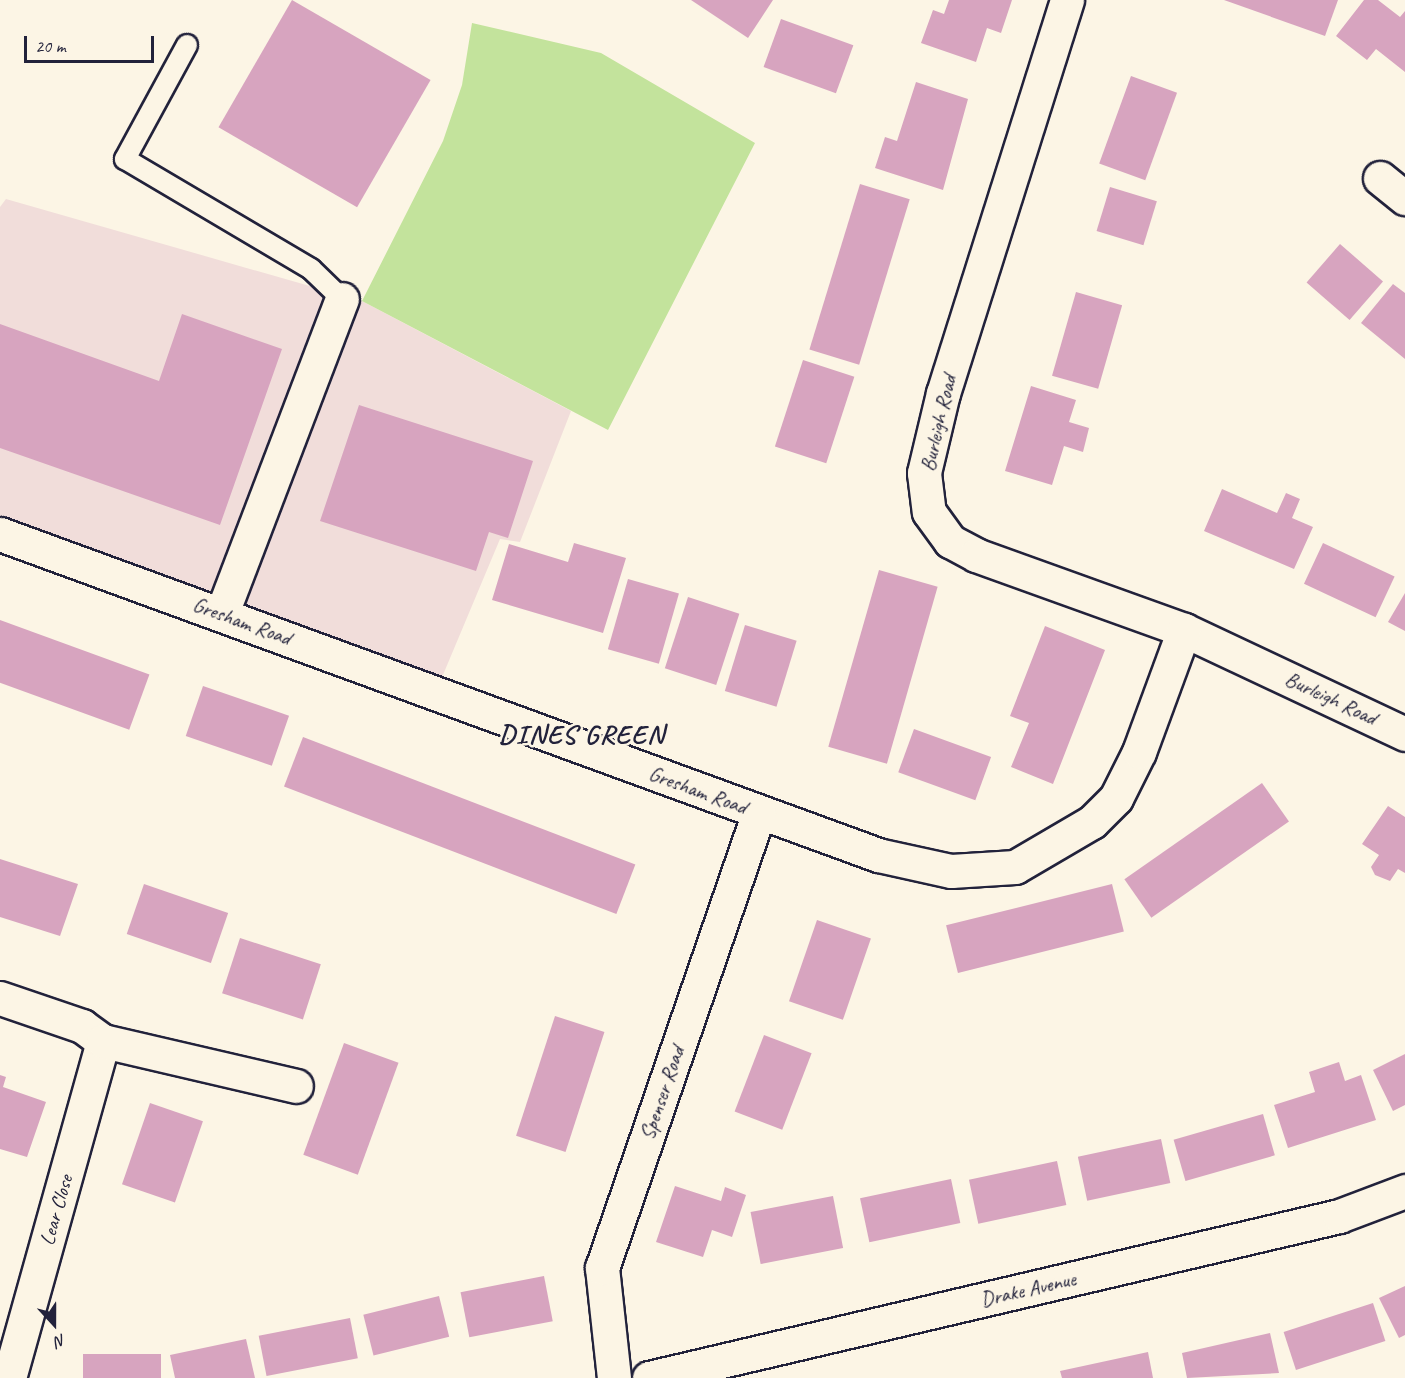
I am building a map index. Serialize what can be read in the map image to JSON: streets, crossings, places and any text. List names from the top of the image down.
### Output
{
  "streets": {
    "street": [
      "Burleigh Road",
      "Gresham Road",
      "Spenser Road",
      "Lear Close",
      "Drake Avenue"
    ]
  },
  "crossings": [
    ["Burleigh Road", "Gresham Road"],
    ["Gresham Road", "Spenser Road"]
  ],
  "districts": ["DINES GREEN"],
  "scale_bar": "20 m",
  "north": "bottom"
}
